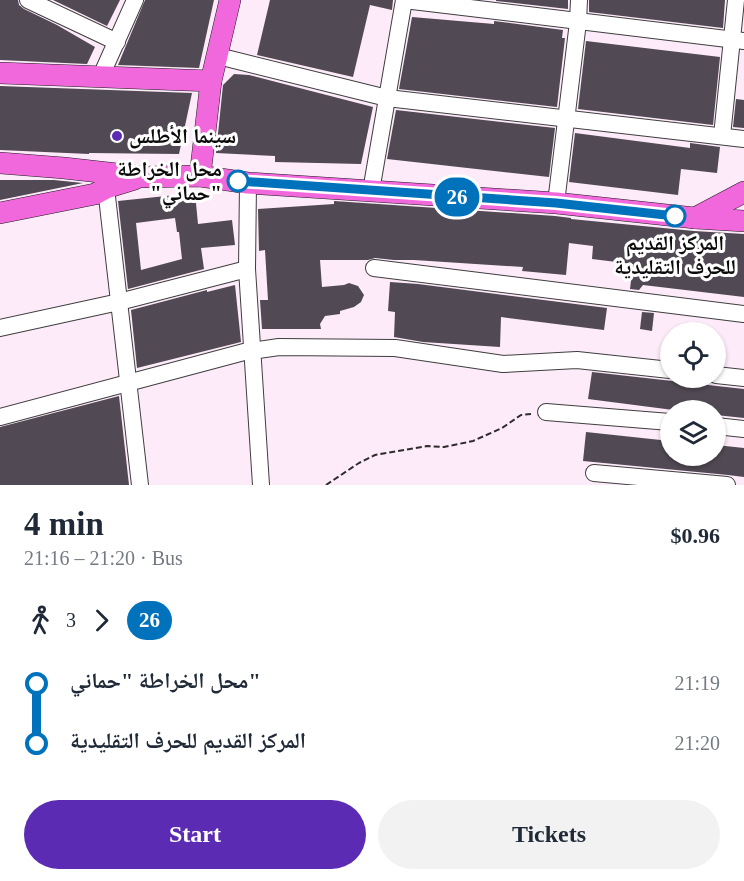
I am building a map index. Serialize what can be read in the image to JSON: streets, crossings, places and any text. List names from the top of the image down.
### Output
{
  "places": ["سينما الأطلس", "محل الخراطة \"حماني\"", "المركز القديم للحرف التقليدية"],
  "lines": ["bus line 26"],
  "page": {
    "on_map": "26",
    "heading": ["4 min", "21:16 – 21:20 · Bus", "$0.96"],
    "legs": ["3", "26"],
    "list": [
      {
        "name": "محل الخراطة \"حماني\"",
        "value": "21:19"
      },
      {
        "name": "المركز القديم للحرف التقليدية",
        "value": "21:20"
      }
    ],
    "buttons": ["Start", "Tickets"]
  }
}
